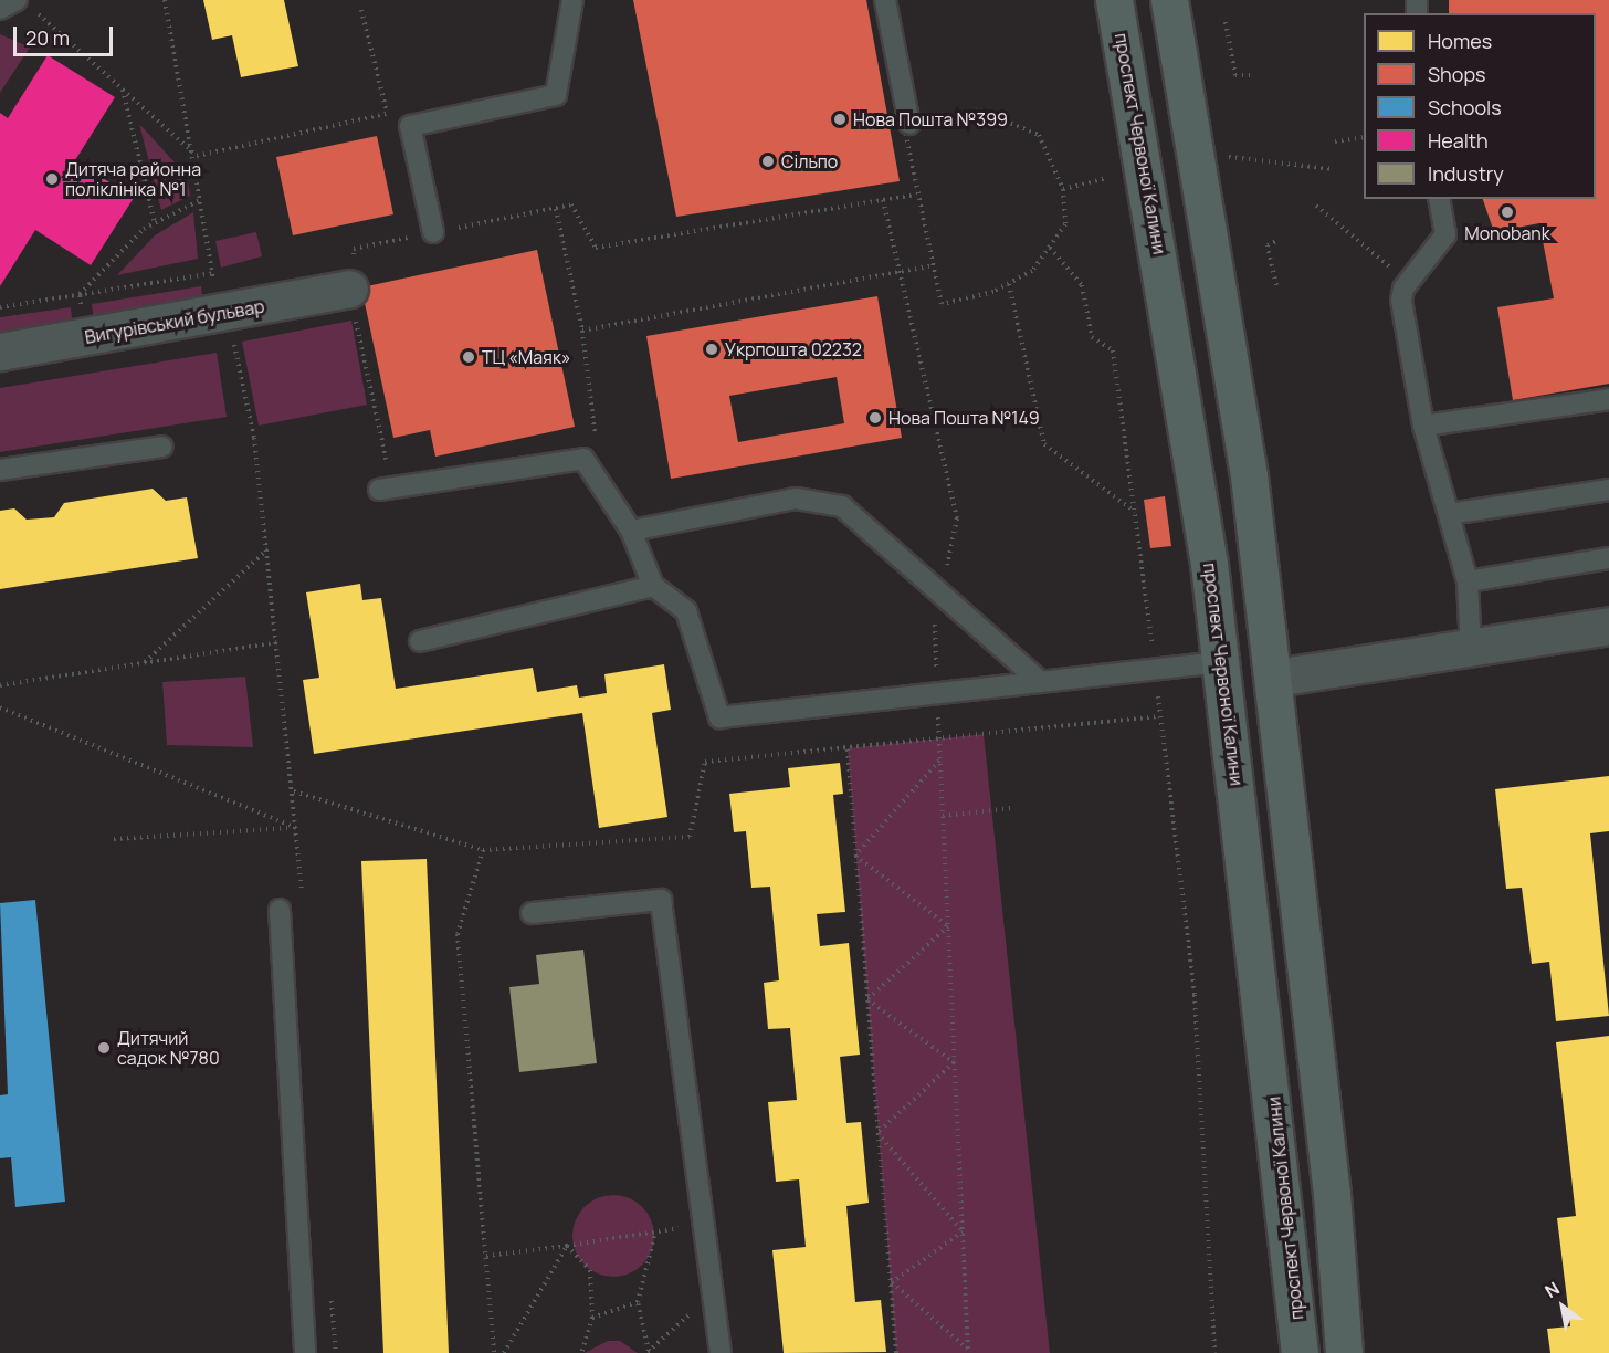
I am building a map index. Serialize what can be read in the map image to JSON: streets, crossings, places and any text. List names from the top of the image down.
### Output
{
  "streets": {
    "main road": ["проспект Червоної Калини"],
    "street": ["Вигурівський бульвар"]
  },
  "places": [
    "Нова Пошта №399",
    "Сільпо",
    "Дитяча районна поліклініка №1",
    "Monobank",
    "Укрпошта 02232",
    "ТЦ «Маяк»",
    "Нова Пошта №149",
    "Дитячий садок №780"
  ],
  "legend": [
    "Homes",
    "Shops",
    "Schools",
    "Health",
    "Industry"
  ],
  "scale_bar": "20 m",
  "north": "top left"
}
